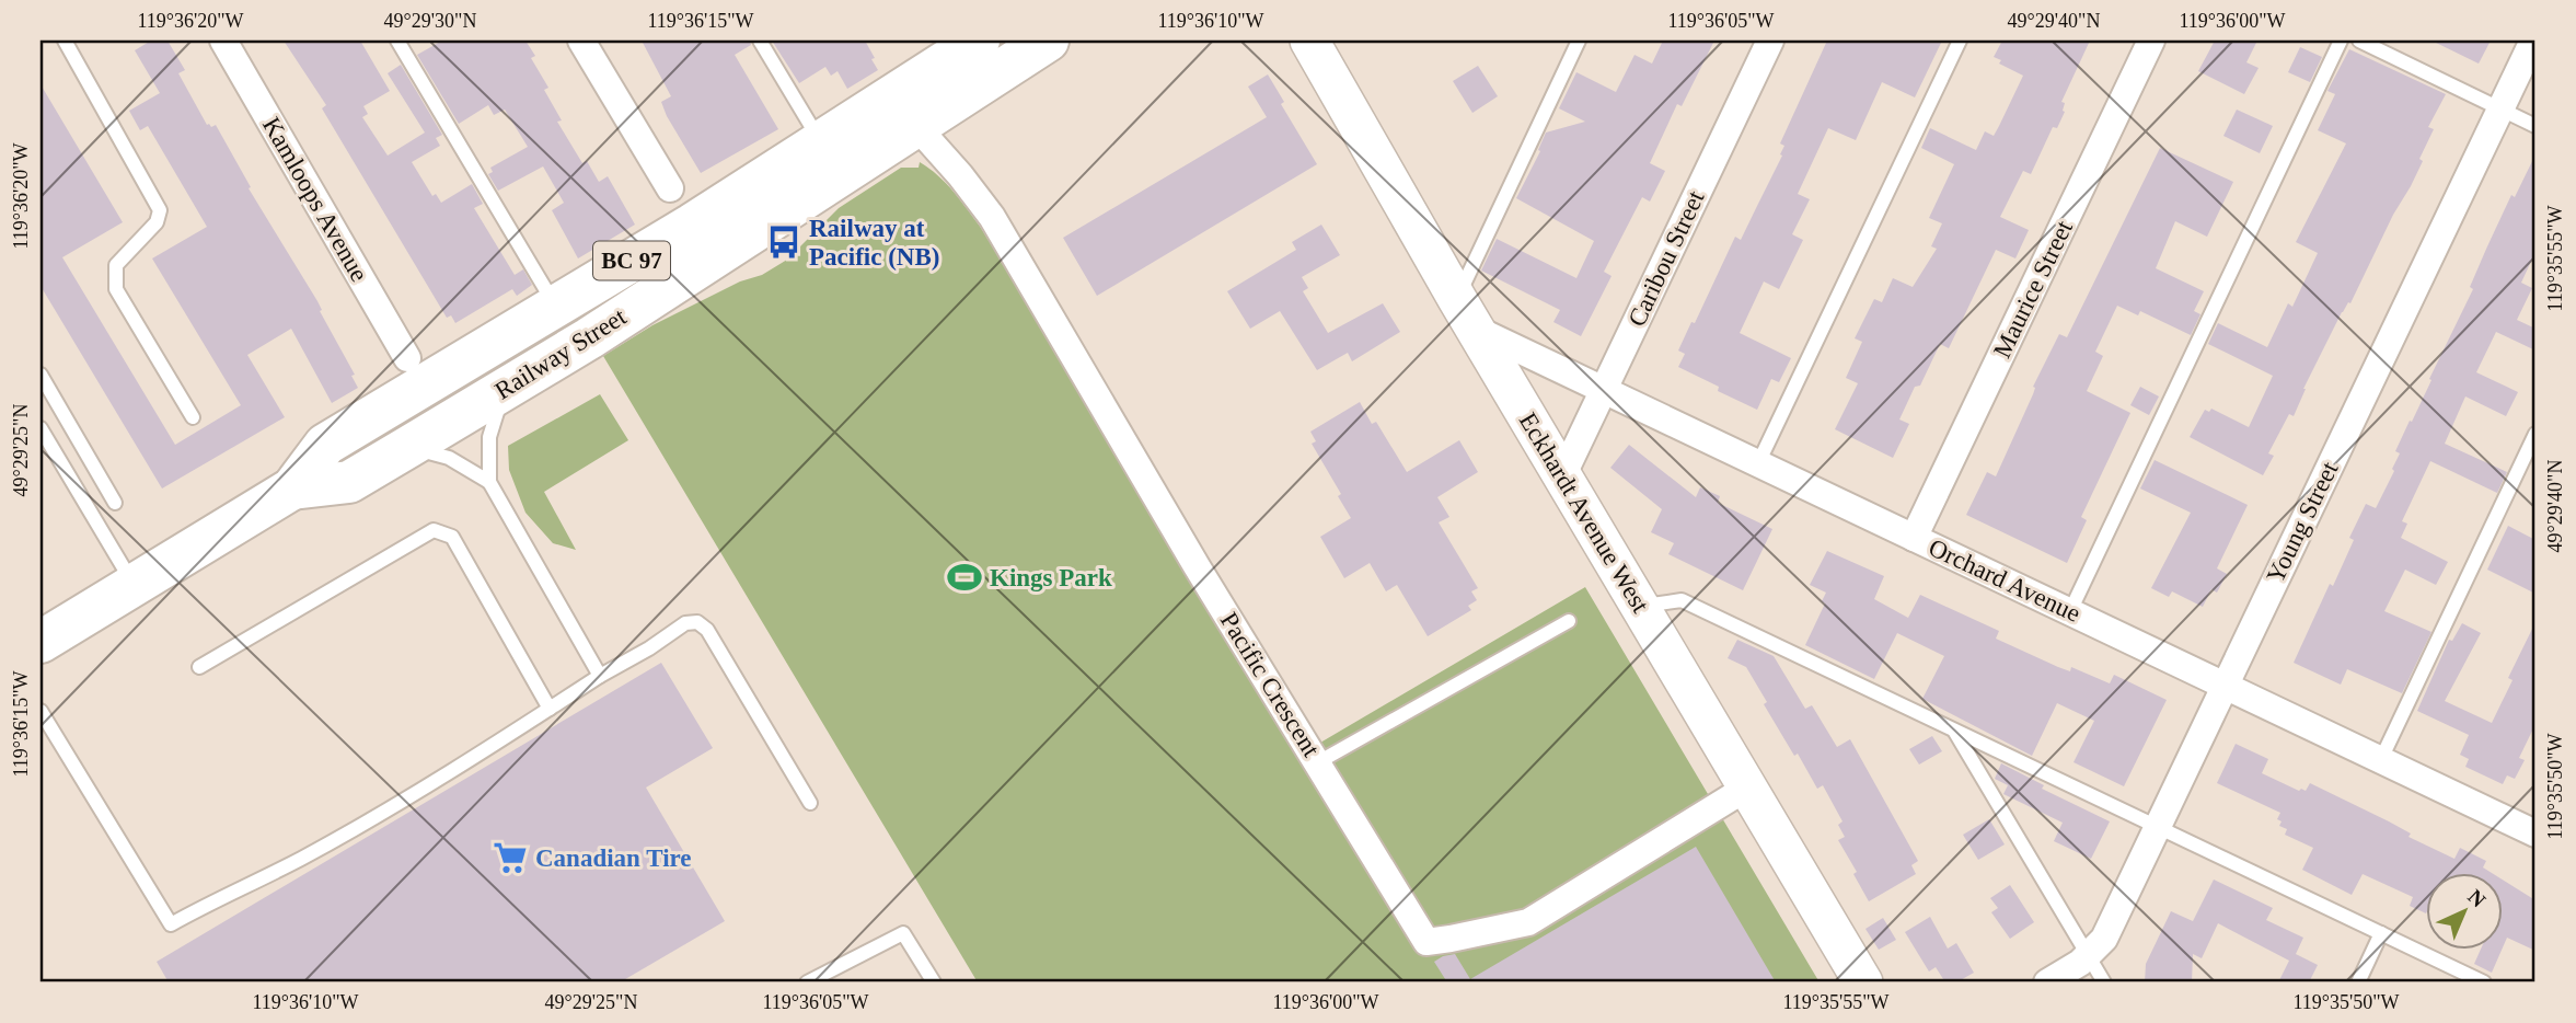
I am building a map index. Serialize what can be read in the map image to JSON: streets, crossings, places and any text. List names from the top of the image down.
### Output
{
  "streets": {
    "highway": ["BC 97", "Railway Street"],
    "main road": ["Eckhardt Avenue West"],
    "street": [
      "Kamloops Avenue",
      "Caribou Street",
      "Maurice Street",
      "Young Street",
      "Orchard Avenue",
      "Pacific Crescent"
    ]
  },
  "crossings": [
    ["Caribou Street", "Eckhardt Avenue West"],
    ["Caribou Street", "Orchard Avenue"],
    ["Maurice Street", "Orchard Avenue"],
    ["Railway Street", "Pacific Crescent"],
    ["Eckhardt Avenue West", "Orchard Avenue"],
    ["Eckhardt Avenue West", "Pacific Crescent"],
    ["Young Street", "Orchard Avenue"]
  ],
  "places": {
    "bus stop": ["Railway at Pacific (NB)"],
    "sports": ["Kings Park"],
    "supermarket": ["Canadian Tire"]
  },
  "north": "top right",
  "coordinates": [
    "119°36'20\"W",
    "49°29'30\"N",
    "119°36'15\"W",
    "119°36'10\"W",
    "119°36'05\"W",
    "49°29'40\"N",
    "119°36'00\"W",
    "119°35'55\"W",
    "49°29'25\"N",
    "119°35'50\"W"
  ]
}
